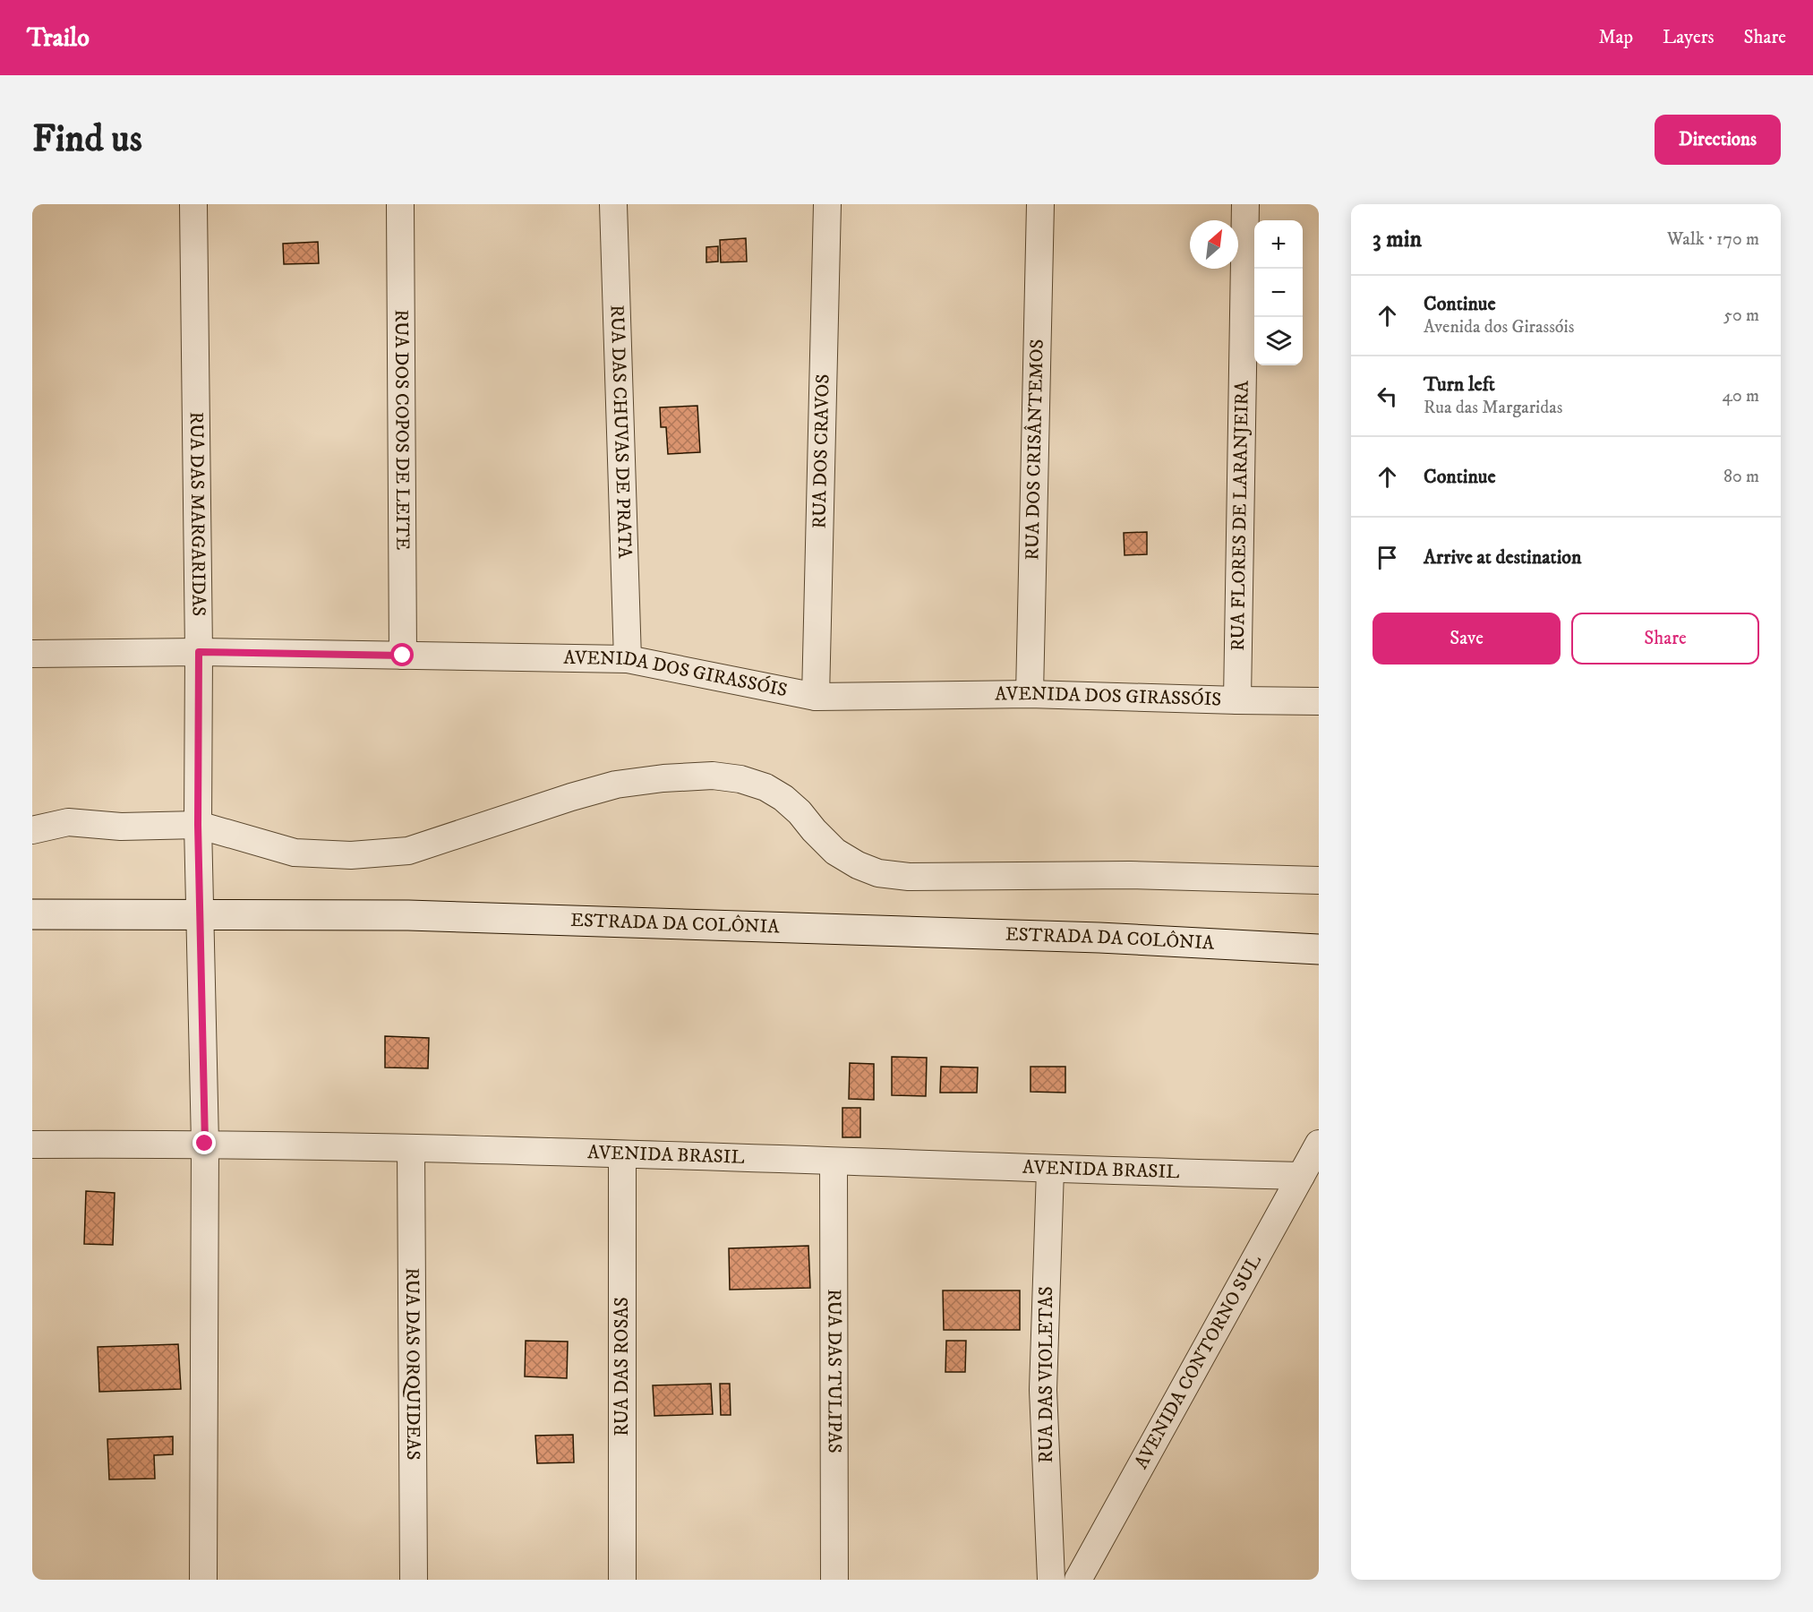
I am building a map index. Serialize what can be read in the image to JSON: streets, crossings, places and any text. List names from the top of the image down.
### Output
{
  "streets": {
    "main road": ["ESTRADA DA COLÔNIA"],
    "street": [
      "RUA DOS COPOS DE LEITE",
      "RUA DAS CHUVAS DE PRATA",
      "RUA DOS CRISÂNTEMOS",
      "RUA DOS CRAVOS",
      "RUA DAS MARGARIDAS",
      "RUA FLORES DE LARANJEIRA",
      "AVENIDA DOS GIRASSÓIS",
      "AVENIDA BRASIL",
      "AVENIDA CONTORNO SUL",
      "RUA DAS ORQUIDEAS",
      "RUA DAS ROSAS",
      "RUA DAS TULIPAS",
      "RUA DAS VIOLETAS"
    ]
  },
  "crossings": [
    ["RUA DOS COPOS DE LEITE", "AVENIDA DOS GIRASSÓIS"],
    ["RUA DAS CHUVAS DE PRATA", "AVENIDA DOS GIRASSÓIS"],
    ["RUA DOS CRISÂNTEMOS", "AVENIDA DOS GIRASSÓIS"],
    ["RUA DOS CRAVOS", "AVENIDA DOS GIRASSÓIS"],
    ["RUA DAS MARGARIDAS", "AVENIDA DOS GIRASSÓIS"],
    ["RUA DAS MARGARIDAS", "ESTRADA DA COLÔNIA"],
    ["RUA DAS MARGARIDAS", "AVENIDA BRASIL"],
    ["RUA FLORES DE LARANJEIRA", "AVENIDA DOS GIRASSÓIS"],
    ["AVENIDA BRASIL", "AVENIDA CONTORNO SUL"],
    ["AVENIDA BRASIL", "RUA DAS ORQUIDEAS"],
    ["AVENIDA BRASIL", "RUA DAS ROSAS"],
    ["AVENIDA BRASIL", "RUA DAS TULIPAS"],
    ["AVENIDA BRASIL", "RUA DAS VIOLETAS"]
  ],
  "north": "top right",
  "page": {
    "header": "Trailo",
    "nav": ["Map", "Layers", "Share"],
    "buttons": [
      "Directions",
      ["Save", "Share"]
    ],
    "title": "Find us",
    "heading": ["3 min", "Walk · 170 m"],
    "map_buttons": ["+", "−"],
    "list": [
      ["Continue", "Avenida dos Girassóis", "50 m"],
      ["Turn left", "Rua das Margaridas", "40 m"],
      ["Continue", "80 m"],
      "Arrive at destination"
    ]
  }
}
